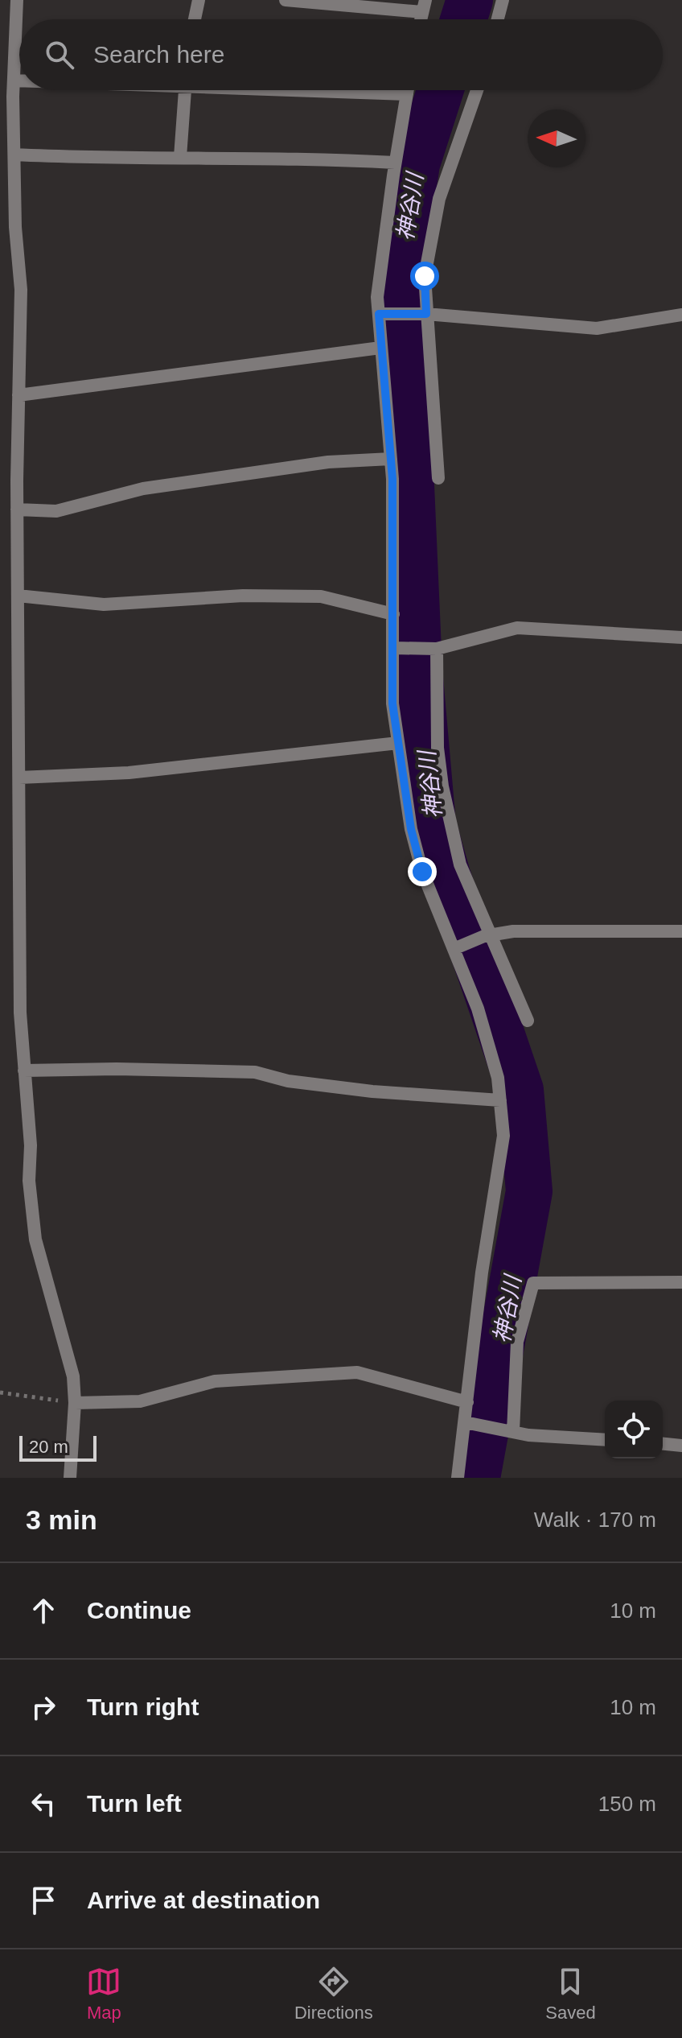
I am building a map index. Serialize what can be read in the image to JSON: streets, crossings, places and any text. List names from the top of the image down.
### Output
{
  "water": ["神谷川"],
  "scale_bar": "20 m",
  "north": "left",
  "page": {
    "search": "Search here",
    "scale": "20 m",
    "heading": ["3 min", "Walk · 170 m"],
    "list": [
      ["Continue", "10 m"],
      ["Turn right", "10 m"],
      ["Turn left", "150 m"],
      "Arrive at destination"
    ],
    "nav": ["Map", "Directions", "Saved"]
  }
}
